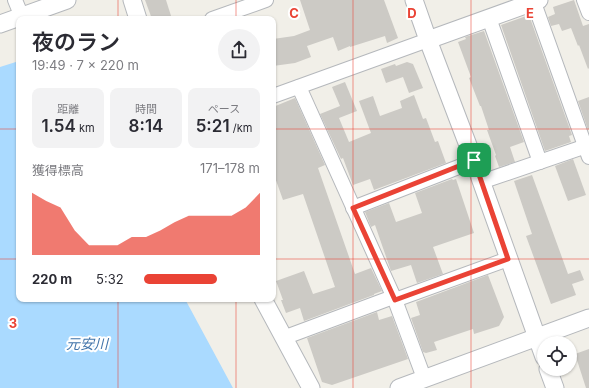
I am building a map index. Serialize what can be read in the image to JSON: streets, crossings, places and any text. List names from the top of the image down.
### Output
{
  "water": ["元安川"],
  "page": {
    "heading": ["夜のラン", "19:49 · 7 × 220 m"],
    "stats": [
      ["距離", "1.54 km"],
      ["時間", "8:14"],
      ["ペース", "5:21 /km"]
    ],
    "chart": ["獲得標高", "171–178 m"],
    "list": [
      {
        "name": "220 m",
        "note": "5:32"
      }
    ]
  },
  "grid": {
    "columns": ["C", "D", "E"],
    "rows": ["3"]
  }
}
